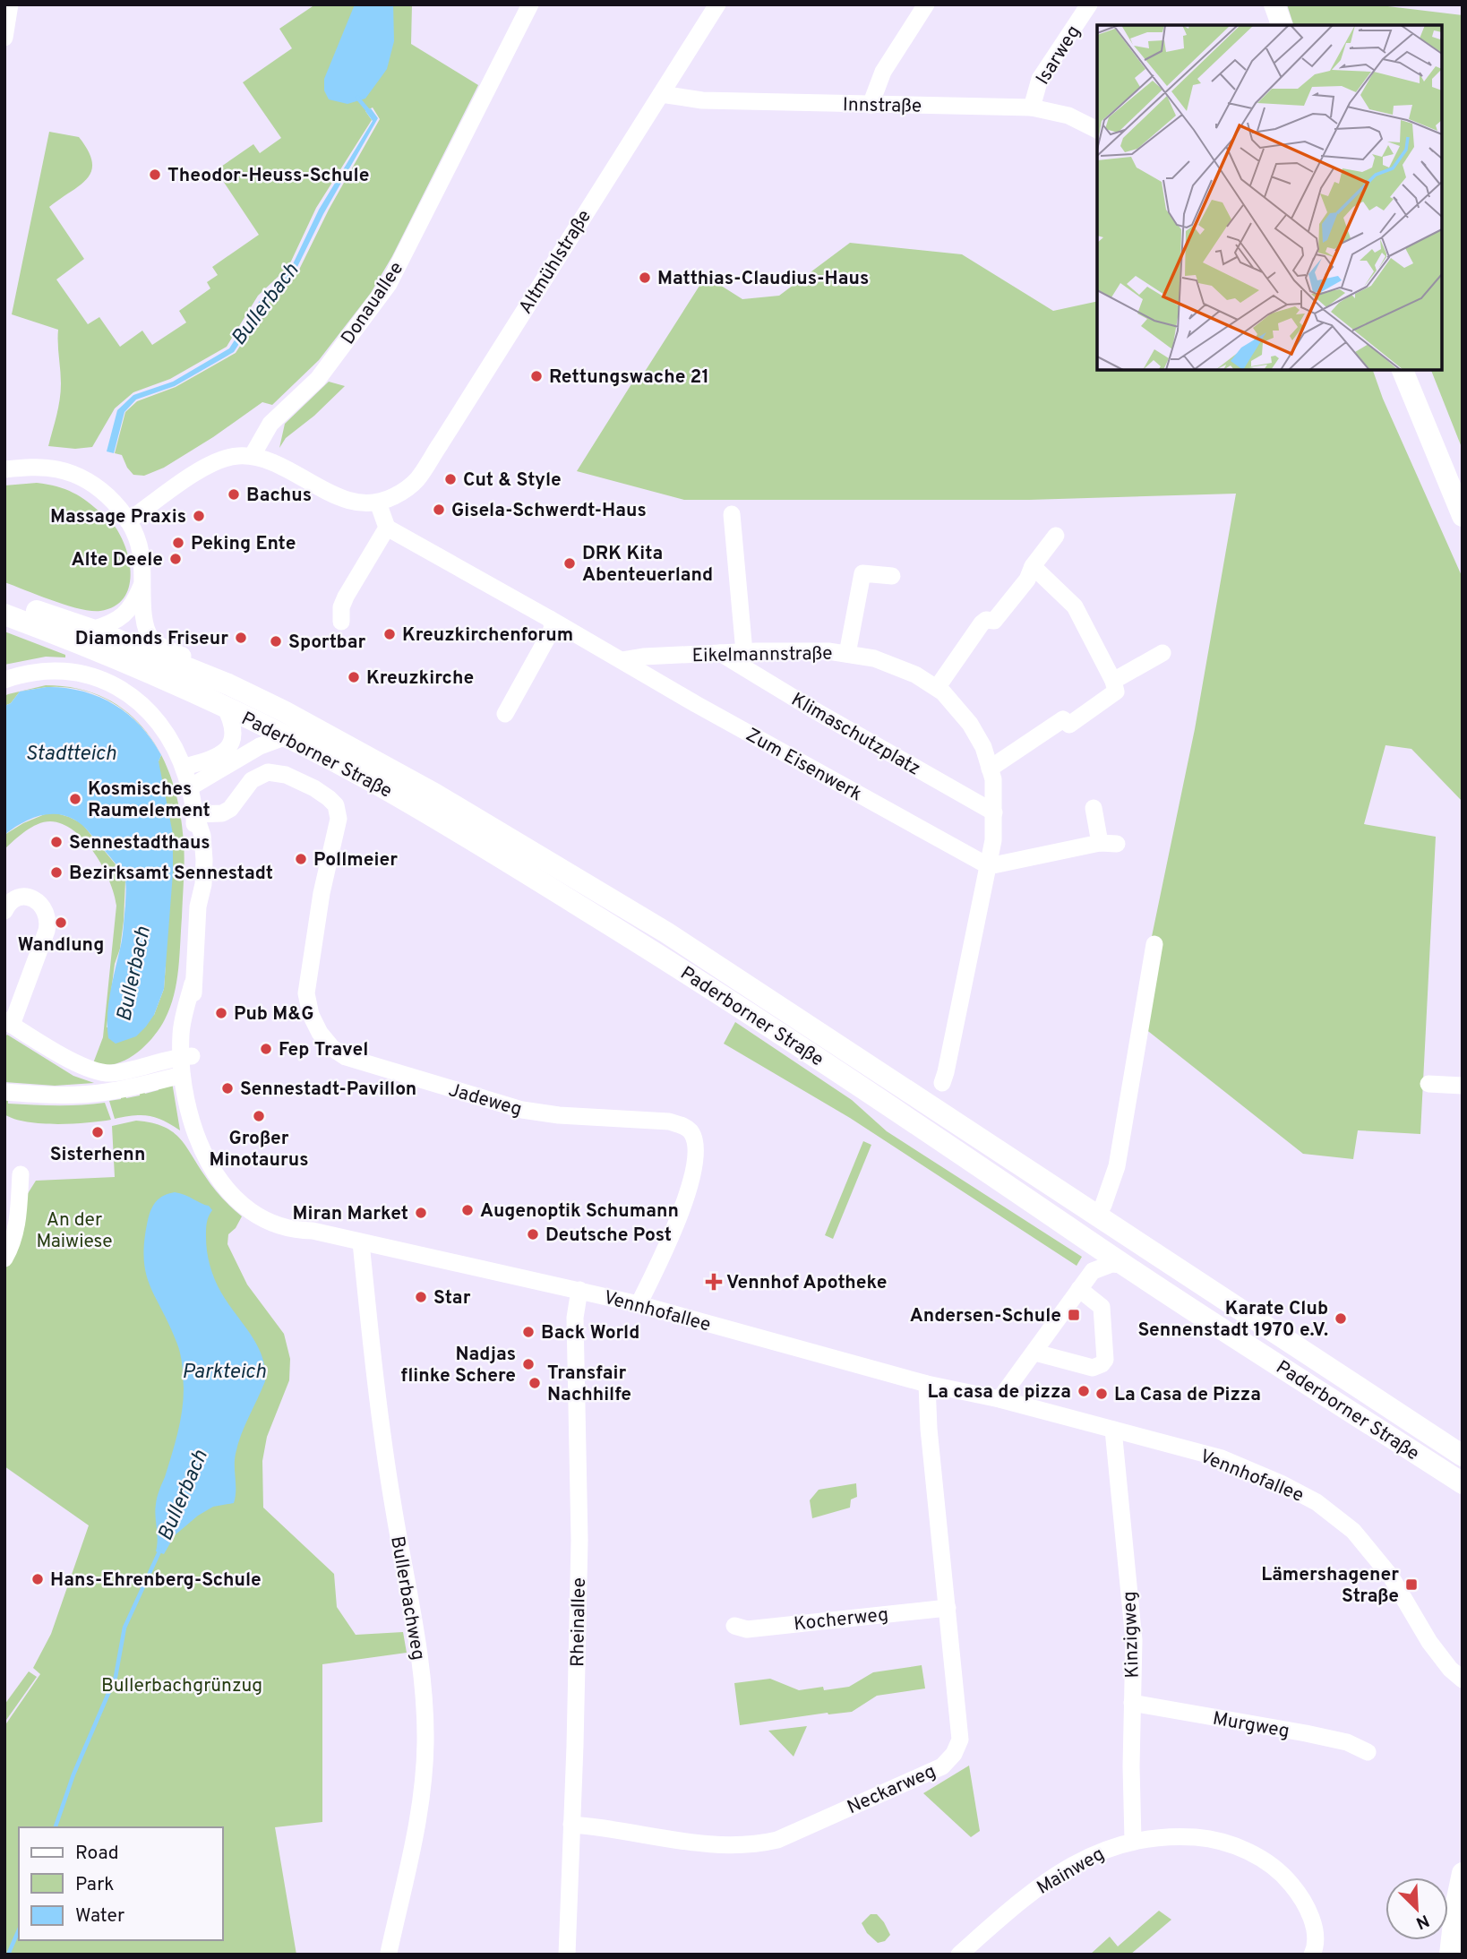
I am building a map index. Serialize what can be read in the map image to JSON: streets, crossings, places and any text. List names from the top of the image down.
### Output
{
  "streets": {
    "main road": ["Paderborner Straße"],
    "street": [
      "Isarweg",
      "Innstraße",
      "Altmühlstraße",
      "Donauallee",
      "Eikelmannstraße",
      "Klimaschutzplatz",
      "Zum Eisenwerk",
      "Jadeweg",
      "Vennhofallee",
      "Bullerbachweg",
      "Kocherweg",
      "Rheinallee",
      "Kinzigweg",
      "Murgweg",
      "Neckarweg",
      "Mainweg"
    ]
  },
  "crossings": [
    ["Isarweg", "Innstraße"],
    ["Innstraße", "Altmühlstraße"],
    ["Eikelmannstraße", "Klimaschutzplatz"],
    ["Eikelmannstraße", "Zum Eisenwerk"],
    ["Jadeweg", "Vennhofallee"],
    ["Vennhofallee", "Bullerbachweg"],
    ["Vennhofallee", "Rheinallee"],
    ["Vennhofallee", "Kinzigweg"],
    ["Vennhofallee", "Neckarweg"],
    ["Kocherweg", "Neckarweg"],
    ["Rheinallee", "Neckarweg"],
    ["Kinzigweg", "Murgweg"],
    ["Kinzigweg", "Mainweg"]
  ],
  "water": ["Bullerbach", "Stadtteich", "Parkteich"],
  "parks": ["An der Maiwiese", "Bullerbachgrünzug"],
  "places": {
    "other": [
      "Theodor-Heuss-Schule",
      "Matthias-Claudius-Haus",
      "Rettungswache 21",
      "Cut & Style",
      "Bachus",
      "Gisela-Schwerdt-Haus",
      "Massage Praxis",
      "Peking Ente",
      "Alte Deele",
      "DRK Kita Abenteuerland",
      "Kreuzkirchenforum",
      "Diamonds Friseur",
      "Sportbar",
      "Kreuzkirche",
      "Kosmisches Raumelement",
      "Sennestadthaus",
      "Pollmeier",
      "Bezirksamt Sennestadt",
      "Wandlung",
      "Pub M&G",
      "Fep Travel",
      "Sennestadt-Pavillon",
      "Großer Minotaurus",
      "Sisterhenn",
      "Augenoptik Schumann",
      "Miran Market",
      "Deutsche Post",
      "Star",
      "Karate Club Sennenstadt 1970 e.V.",
      "Back World",
      "Nadjas flinke Schere",
      "Transfair Nachhilfe",
      "La casa de pizza",
      "La Casa de Pizza",
      "Hans-Ehrenberg-Schule"
    ],
    "health": ["Vennhof Apotheke"],
    "transit": ["Andersen-Schule", "Lämershagener Straße"]
  },
  "legend": ["Road", "Park", "Water"],
  "north": "bottom right"
}
